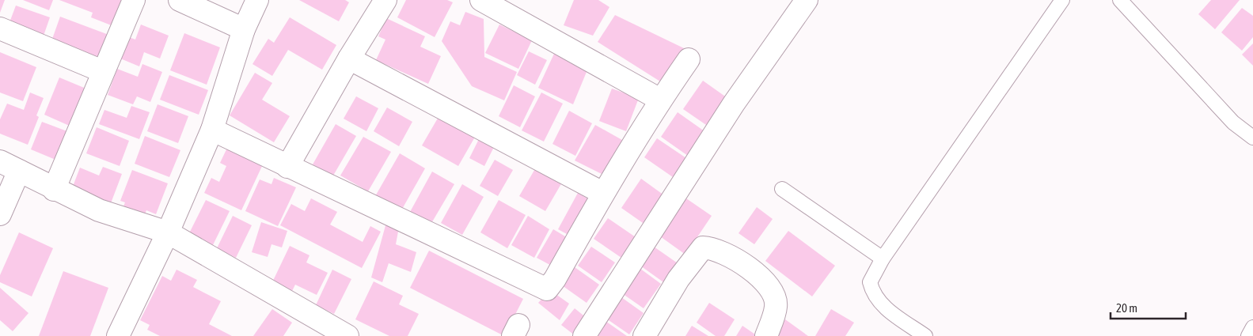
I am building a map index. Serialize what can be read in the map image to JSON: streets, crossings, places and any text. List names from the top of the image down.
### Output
{
  "scale_bar": "20 m"
}
